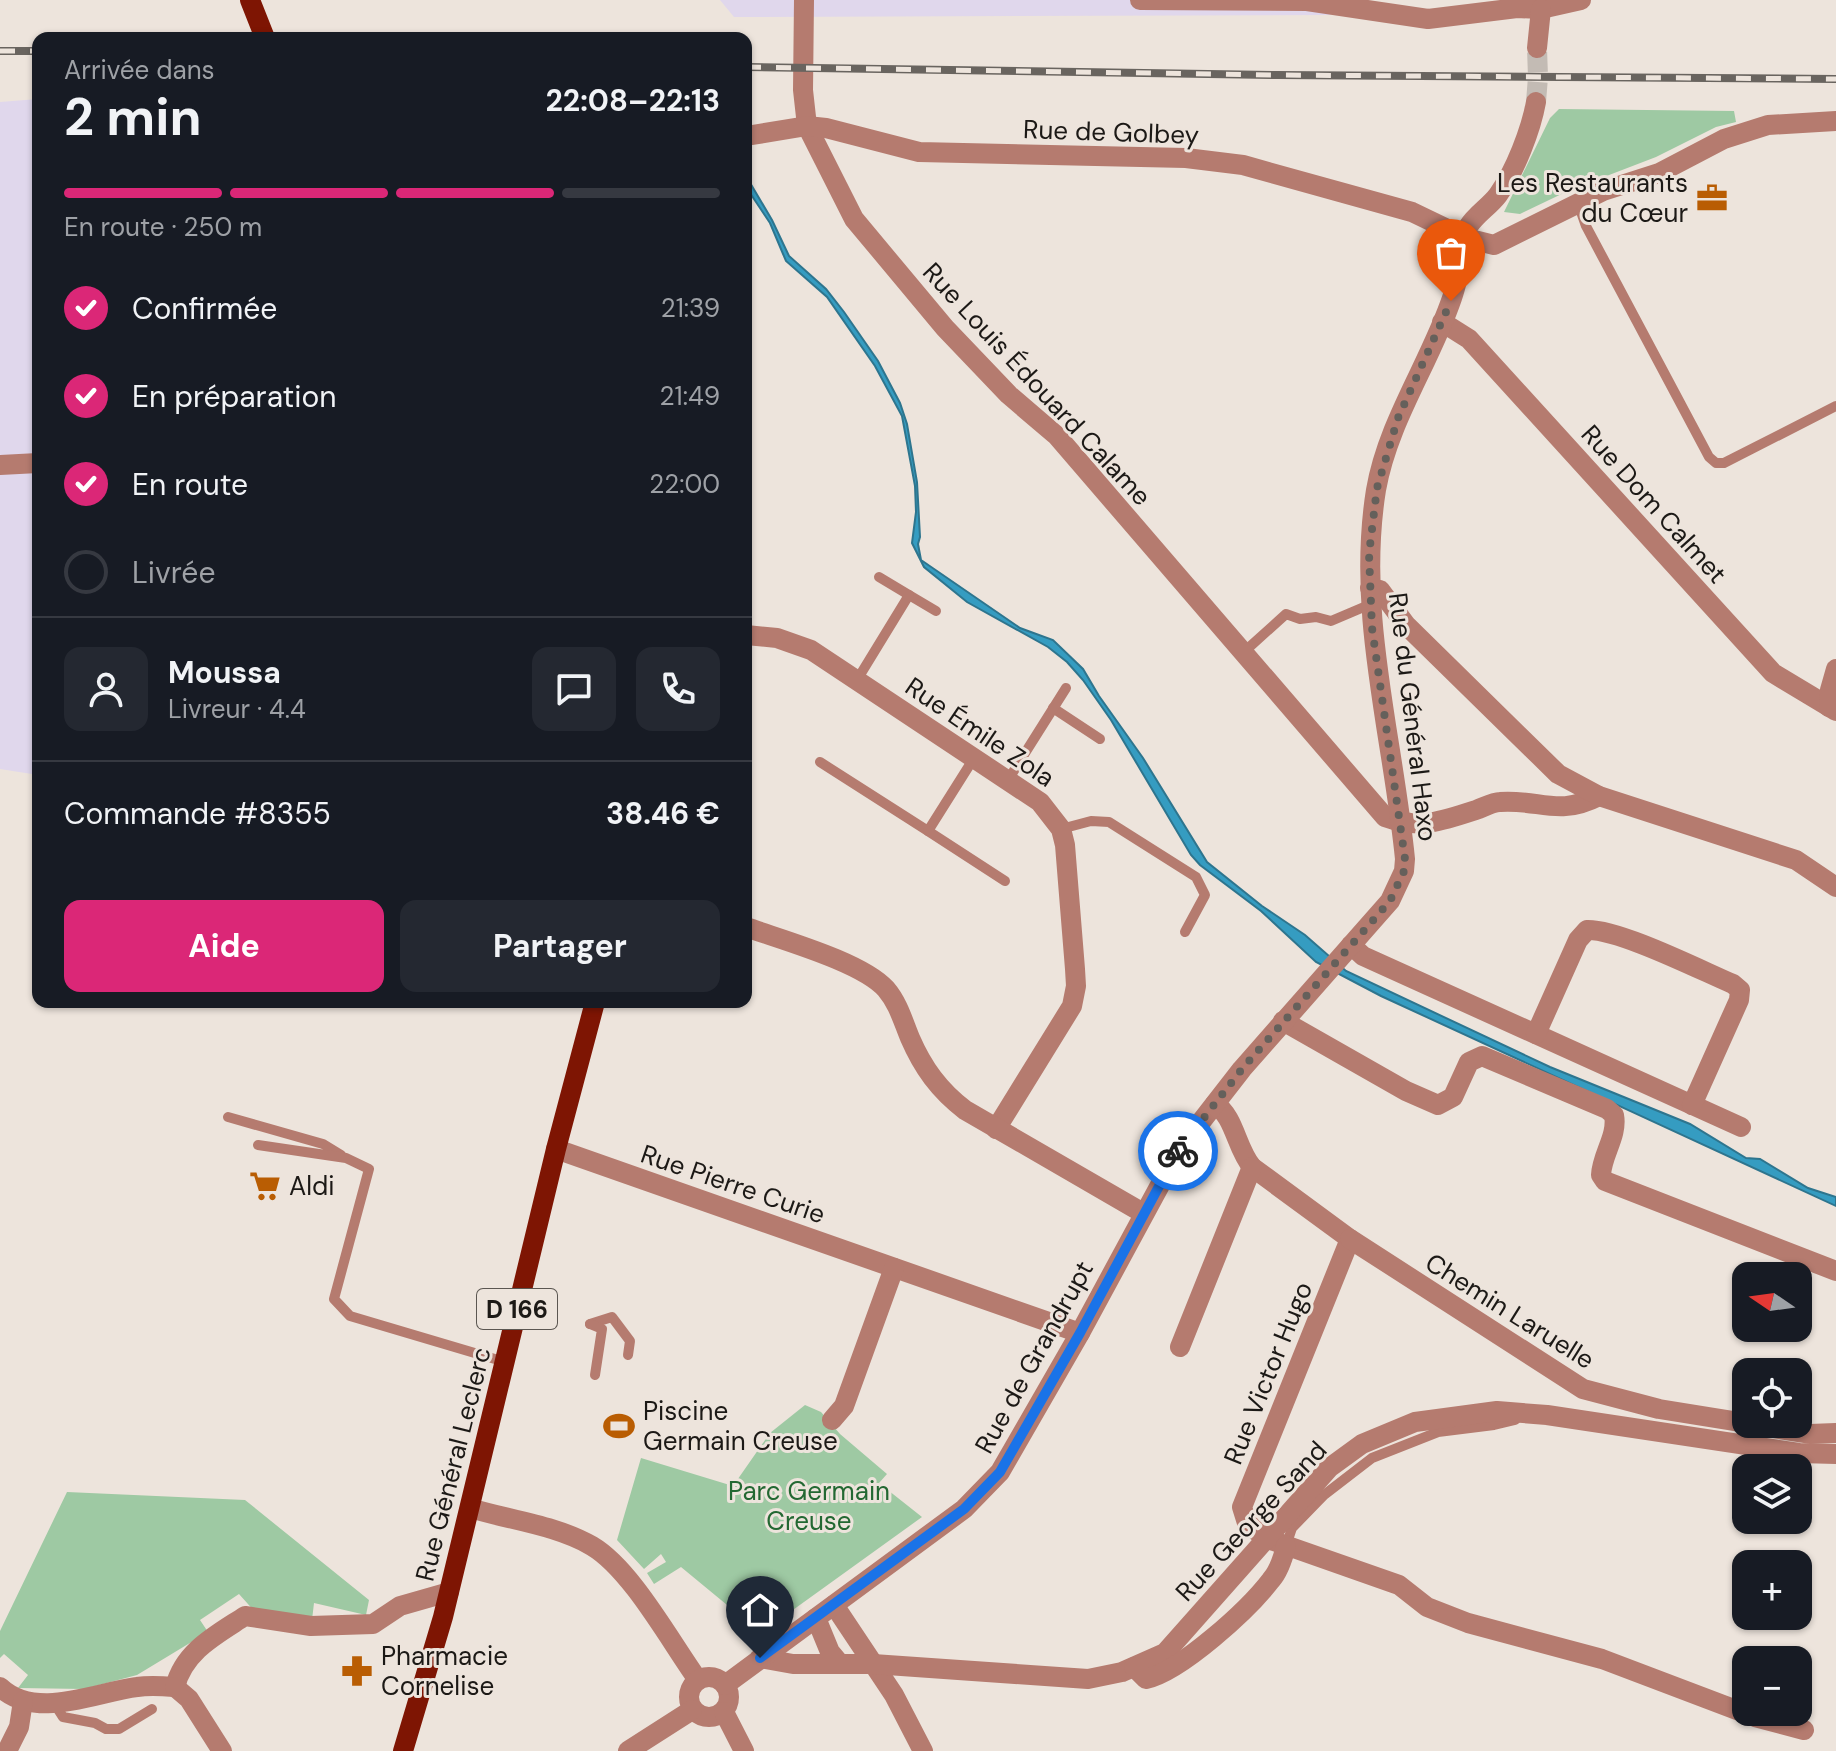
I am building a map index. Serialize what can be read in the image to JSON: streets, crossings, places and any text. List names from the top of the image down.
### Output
{
  "streets": {
    "main road": ["D 166", "Rue Général Leclerc"],
    "street": [
      "Rue de Golbey",
      "Rue Louis Édouard Calame",
      "Rue Dom Calmet",
      "Rue du Général Haxo",
      "Rue Émile Zola",
      "Rue Pierre Curie",
      "Chemin Laruelle",
      "Rue de Grandrupt",
      "Rue Victor Hugo",
      "Rue George Sand"
    ]
  },
  "crossings": [
    ["Rue de Golbey", "Rue Louis Édouard Calame"],
    ["Rue de Golbey", "Rue du Général Haxo"],
    ["Rue Louis Édouard Calame", "Rue du Général Haxo"],
    ["Rue Dom Calmet", "Rue du Général Haxo"],
    ["Rue du Général Haxo", "Rue de Grandrupt"],
    ["Rue Pierre Curie", "Rue de Grandrupt"],
    ["Rue Pierre Curie", "Rue Général Leclerc"],
    ["Chemin Laruelle", "Rue Victor Hugo"],
    ["Rue de Grandrupt", "Rue George Sand"],
    ["Rue Victor Hugo", "Rue George Sand"]
  ],
  "parks": ["Parc Germain Creuse"],
  "places": {
    "office": ["Les Restaurants du Cœur"],
    "supermarket": ["Aldi"],
    "sports": ["Piscine Germain Creuse"],
    "pharmacy": ["Pharmacie Cornelise"]
  },
  "north": "left",
  "page": {
    "heading": ["2 min", "Arrivée dans", "22:08–22:13"],
    "panel": [
      "Moussa",
      "Livreur · 4.4",
      "Commande #8355",
      "38.46 €"
    ],
    "bar": "En route · 250 m",
    "list": [
      ["Confirmée", "21:39"],
      ["En préparation", "21:49"],
      ["En route", "22:00"],
      "Livrée"
    ],
    "buttons": ["Aide", "Partager"],
    "map_buttons": ["+", "−"]
  }
}
